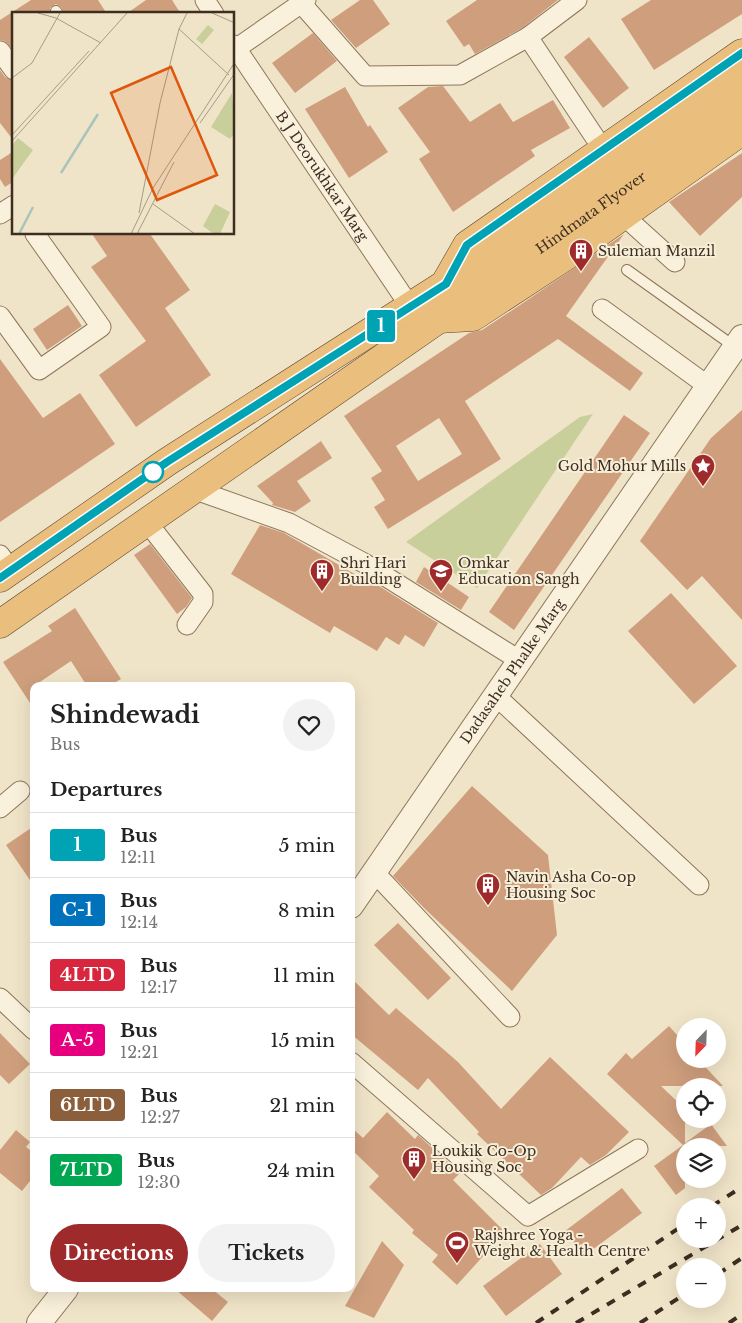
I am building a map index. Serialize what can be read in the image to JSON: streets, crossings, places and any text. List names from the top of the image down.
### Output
{
  "streets": {
    "highway": ["Hindmata Flyover"],
    "street": ["B J Deorukhkar Marg", "Dadasaheb Phalke Marg"]
  },
  "crossings": [
    ["B J Deorukhkar Marg", "Hindmata Flyover"]
  ],
  "places": {
    "building": [
      "Suleman Manzil",
      "Shri Hari Building",
      "Navin Asha Co-op Housing Soc",
      "Loukik Co-Op Housing Soc"
    ],
    "place": ["Gold Mohur Mills"],
    "school or university": ["Omkar Education Sangh"],
    "sports": ["Rajshree Yoga - Weight & Health Centre"]
  },
  "lines": ["bus line 1"],
  "north": "bottom left",
  "page": {
    "on_map": "1",
    "heading": [
      ["Shindewadi", "Bus"],
      "Departures"
    ],
    "list": [
      {
        "mark": "1",
        "name": "Bus",
        "note": "12:11",
        "value": "5 min"
      },
      {
        "mark": "C-1",
        "name": "Bus",
        "note": "12:14",
        "value": "8 min"
      },
      {
        "mark": "4LTD",
        "name": "Bus",
        "note": "12:17",
        "value": "11 min"
      },
      {
        "mark": "A-5",
        "name": "Bus",
        "note": "12:21",
        "value": "15 min"
      },
      {
        "mark": "6LTD",
        "name": "Bus",
        "note": "12:27",
        "value": "21 min"
      },
      {
        "mark": "7LTD",
        "name": "Bus",
        "note": "12:30",
        "value": "24 min"
      }
    ],
    "map_buttons": ["+", "−"],
    "buttons": ["Directions", "Tickets"]
  }
}
